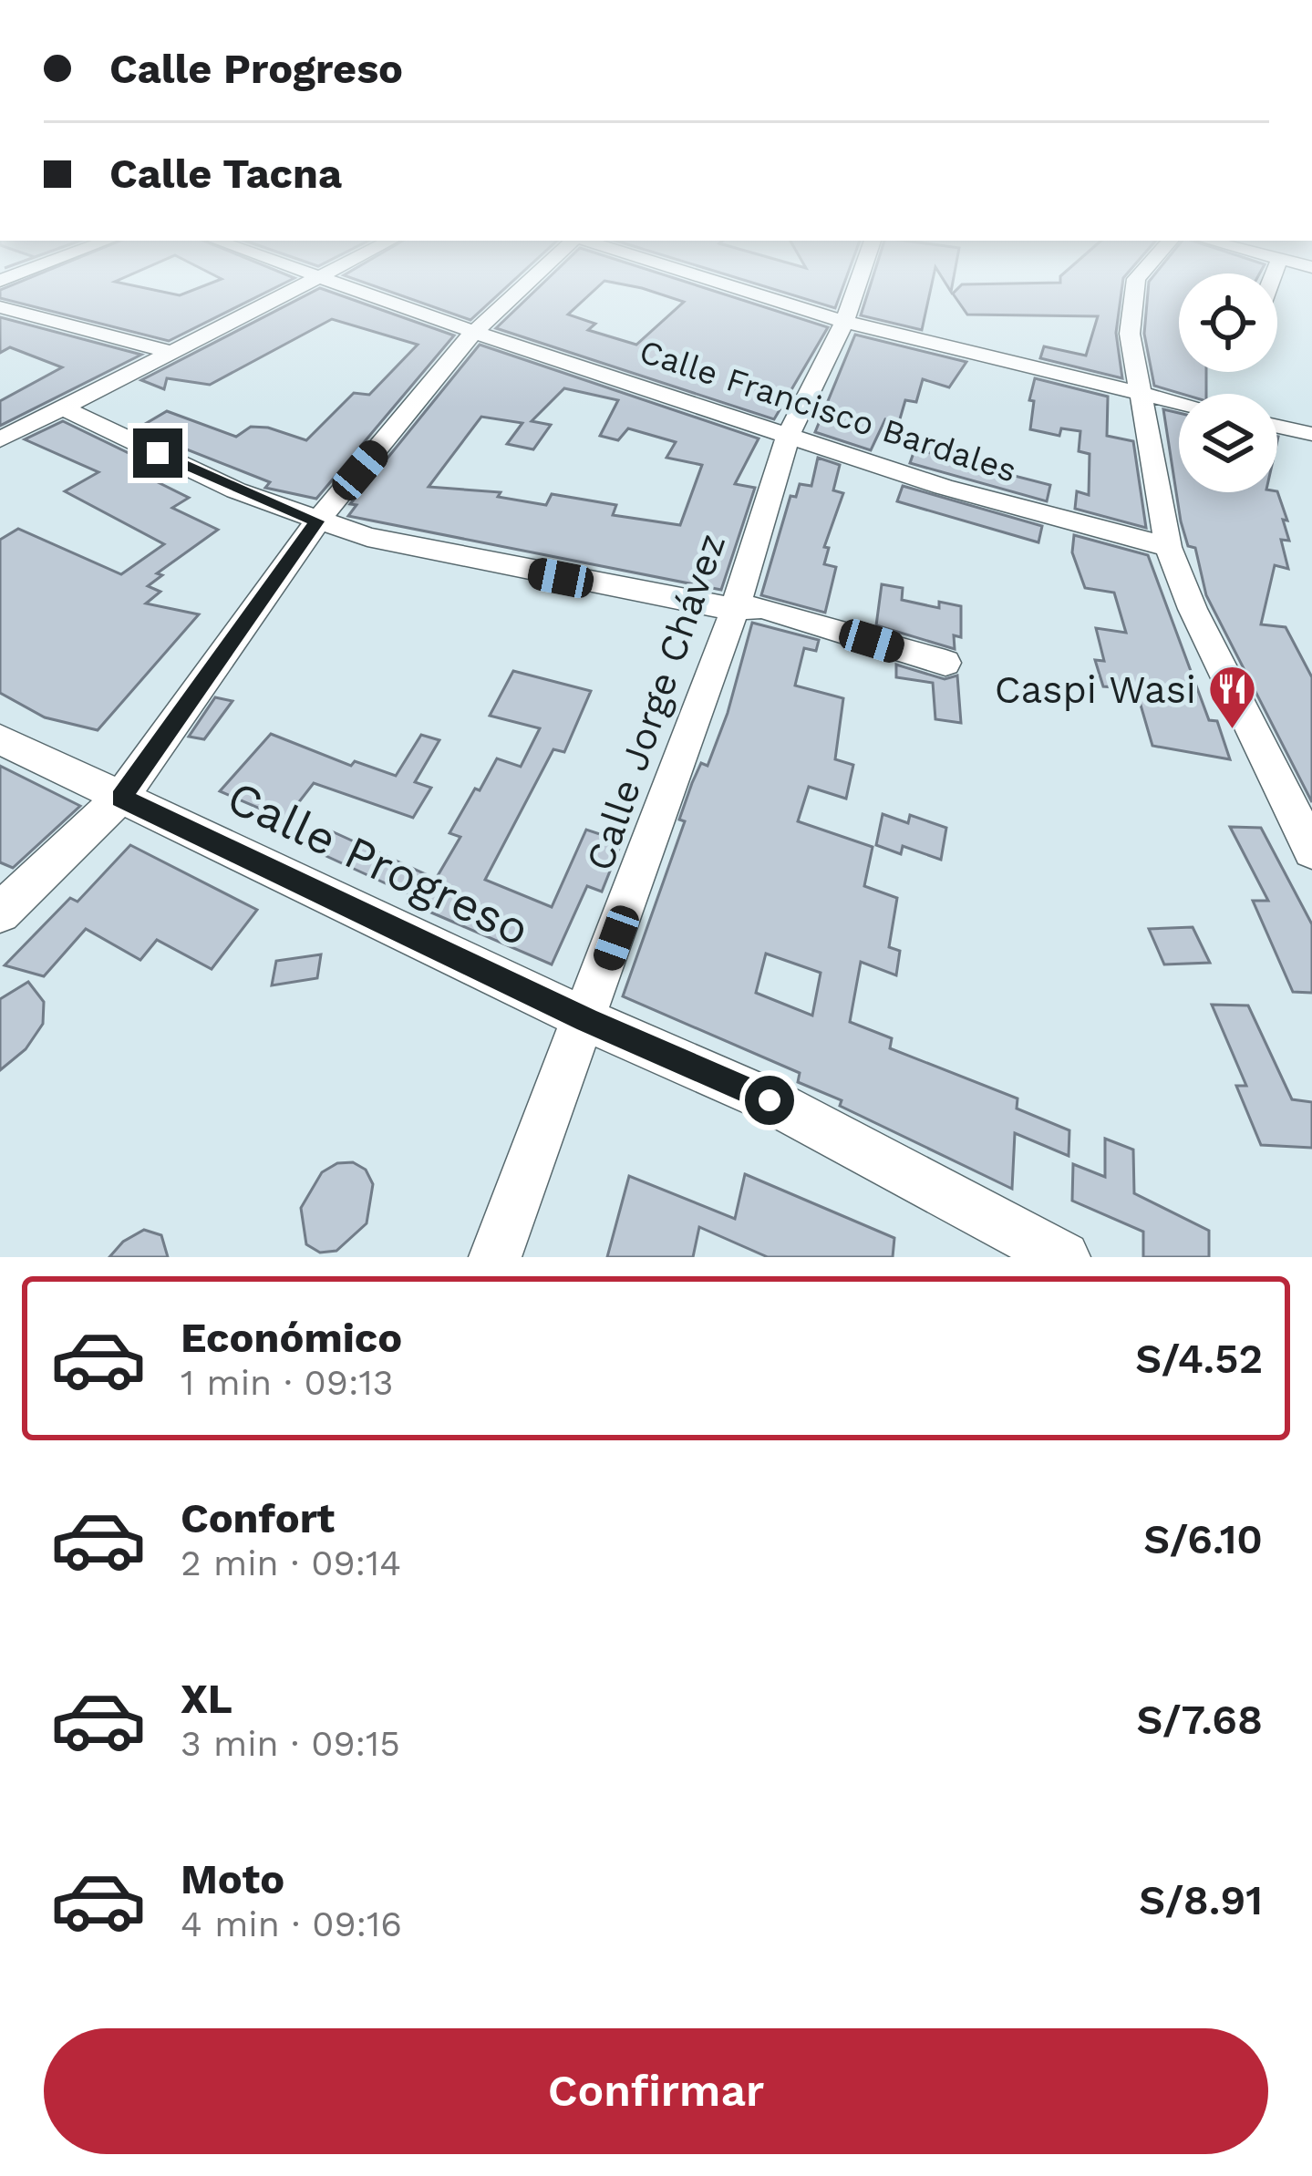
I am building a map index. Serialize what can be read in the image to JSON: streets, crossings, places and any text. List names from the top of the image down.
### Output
{
  "streets": {
    "street": ["Calle Francisco Bardales", "Calle Jorge Chávez", "Calle Progreso"]
  },
  "crossings": [
    ["Calle Francisco Bardales", "Calle Jorge Chávez"],
    ["Calle Jorge Chávez", "Calle Progreso"]
  ],
  "places": {
    "restaurant": ["Caspi Wasi"]
  },
  "page": {
    "banner": ["Calle Progreso", "Calle Tacna"],
    "list": [
      {
        "name": "Económico",
        "note": "1 min · 09:13",
        "value": "S/4.52"
      },
      {
        "name": "Confort",
        "note": "2 min · 09:14",
        "value": "S/6.10"
      },
      {
        "name": "XL",
        "note": "3 min · 09:15",
        "value": "S/7.68"
      },
      {
        "name": "Moto",
        "note": "4 min · 09:16",
        "value": "S/8.91"
      }
    ],
    "buttons": "Confirmar"
  }
}
